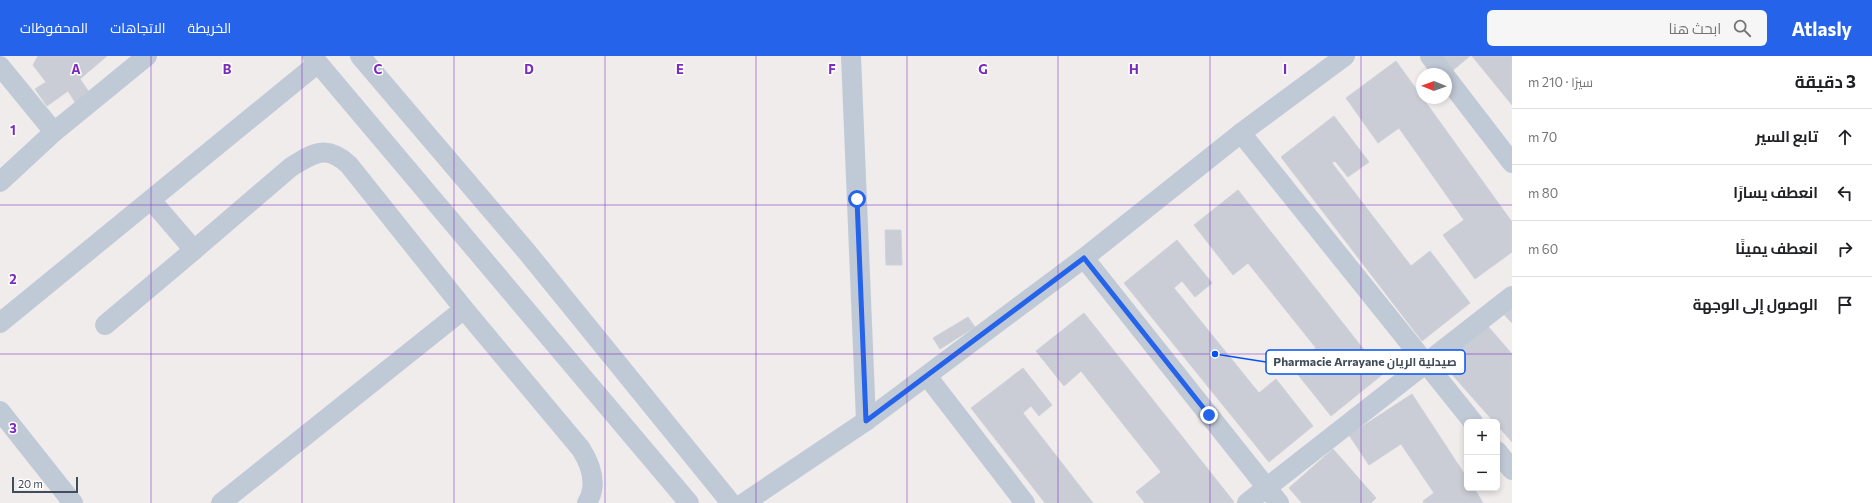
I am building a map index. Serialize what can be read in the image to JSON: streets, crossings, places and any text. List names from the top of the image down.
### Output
{
  "places": ["Pharmacie Arrayane صيدلية الريان"],
  "scale_bar": "20 m",
  "north": "left",
  "page": {
    "header": "Atlasly",
    "search": "ابحث هنا",
    "nav": ["الخريطة", "الاتجاهات", "المحفوظات"],
    "heading": ["3 دقيقة", "سيرًا · 210 m"],
    "list": [
      ["تابع السير", "70 m"],
      ["انعطف يسارًا", "80 m"],
      ["انعطف يمينًا", "60 m"],
      "الوصول إلى الوجهة"
    ],
    "map_buttons": ["+", "−"],
    "scale": "20 m"
  },
  "grid": {
    "columns": [
      "A",
      "B",
      "C",
      "D",
      "E",
      "F",
      "G",
      "H",
      "I"
    ],
    "rows": ["1", "2", "3"]
  }
}
